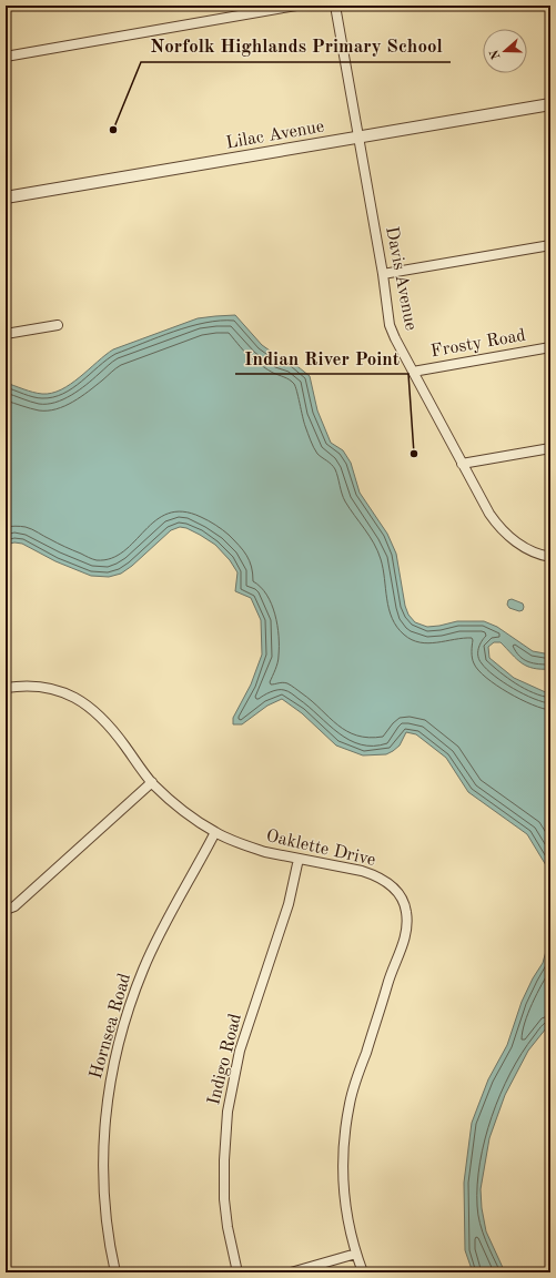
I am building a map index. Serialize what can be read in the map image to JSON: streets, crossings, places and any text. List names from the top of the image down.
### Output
{
  "streets": {
    "street": [
      "Lilac Avenue",
      "Davis Avenue",
      "Frosty Road",
      "Oaklette Drive",
      "Hornsea Road",
      "Indigo Road"
    ]
  },
  "crossings": [
    ["Lilac Avenue", "Davis Avenue"],
    ["Davis Avenue", "Frosty Road"],
    ["Oaklette Drive", "Hornsea Road"],
    ["Oaklette Drive", "Indigo Road"]
  ],
  "places": ["Norfolk Highlands Primary School", "Indian River Point"],
  "north": "left"
}
